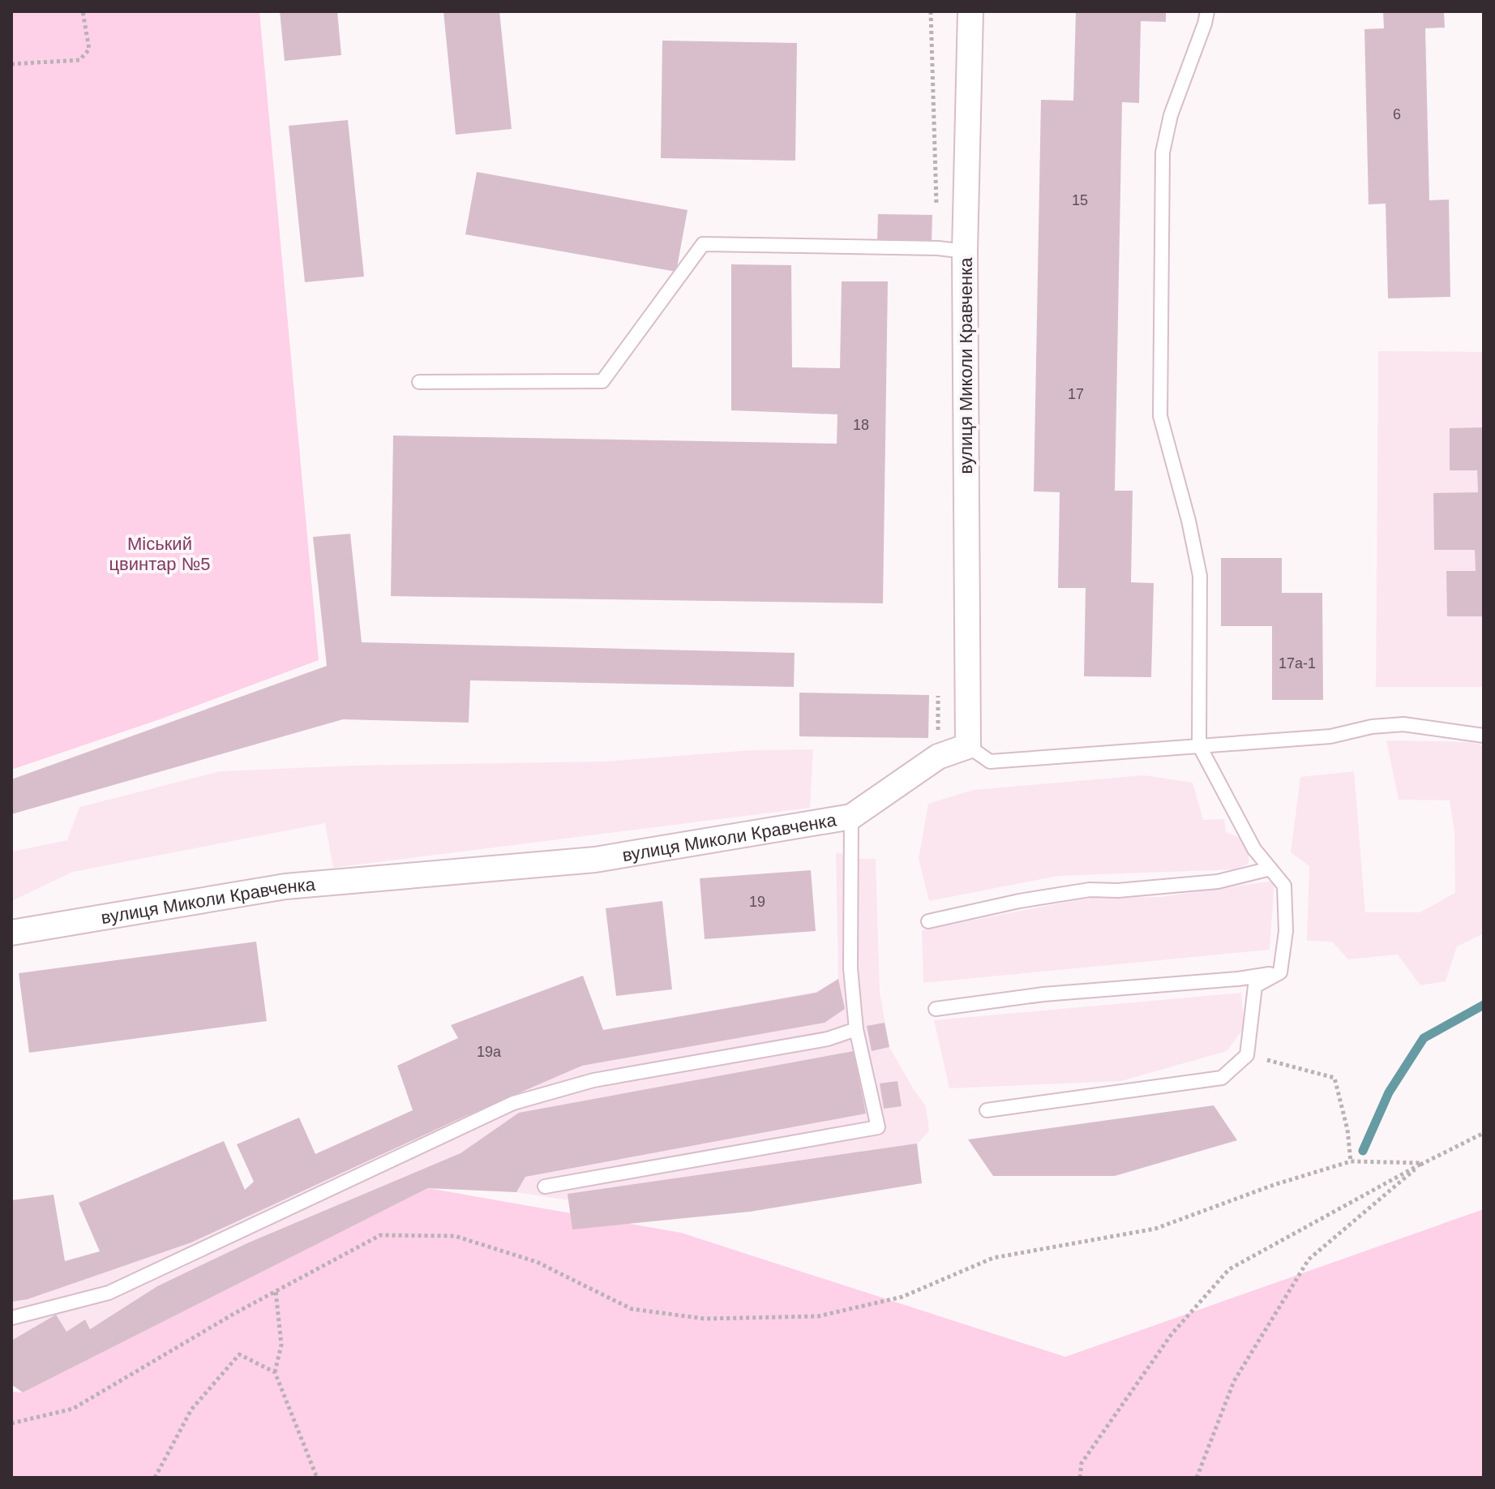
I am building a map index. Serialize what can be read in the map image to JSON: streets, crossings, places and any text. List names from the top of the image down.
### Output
{
  "streets": {
    "street": ["вулиця Миколи Кравченка"]
  },
  "parks": ["Міський цвинтар №5"],
  "house_numbers": [
    "6",
    "15",
    "17",
    "18",
    "17а-1",
    "19",
    "19а"
  ]
}
